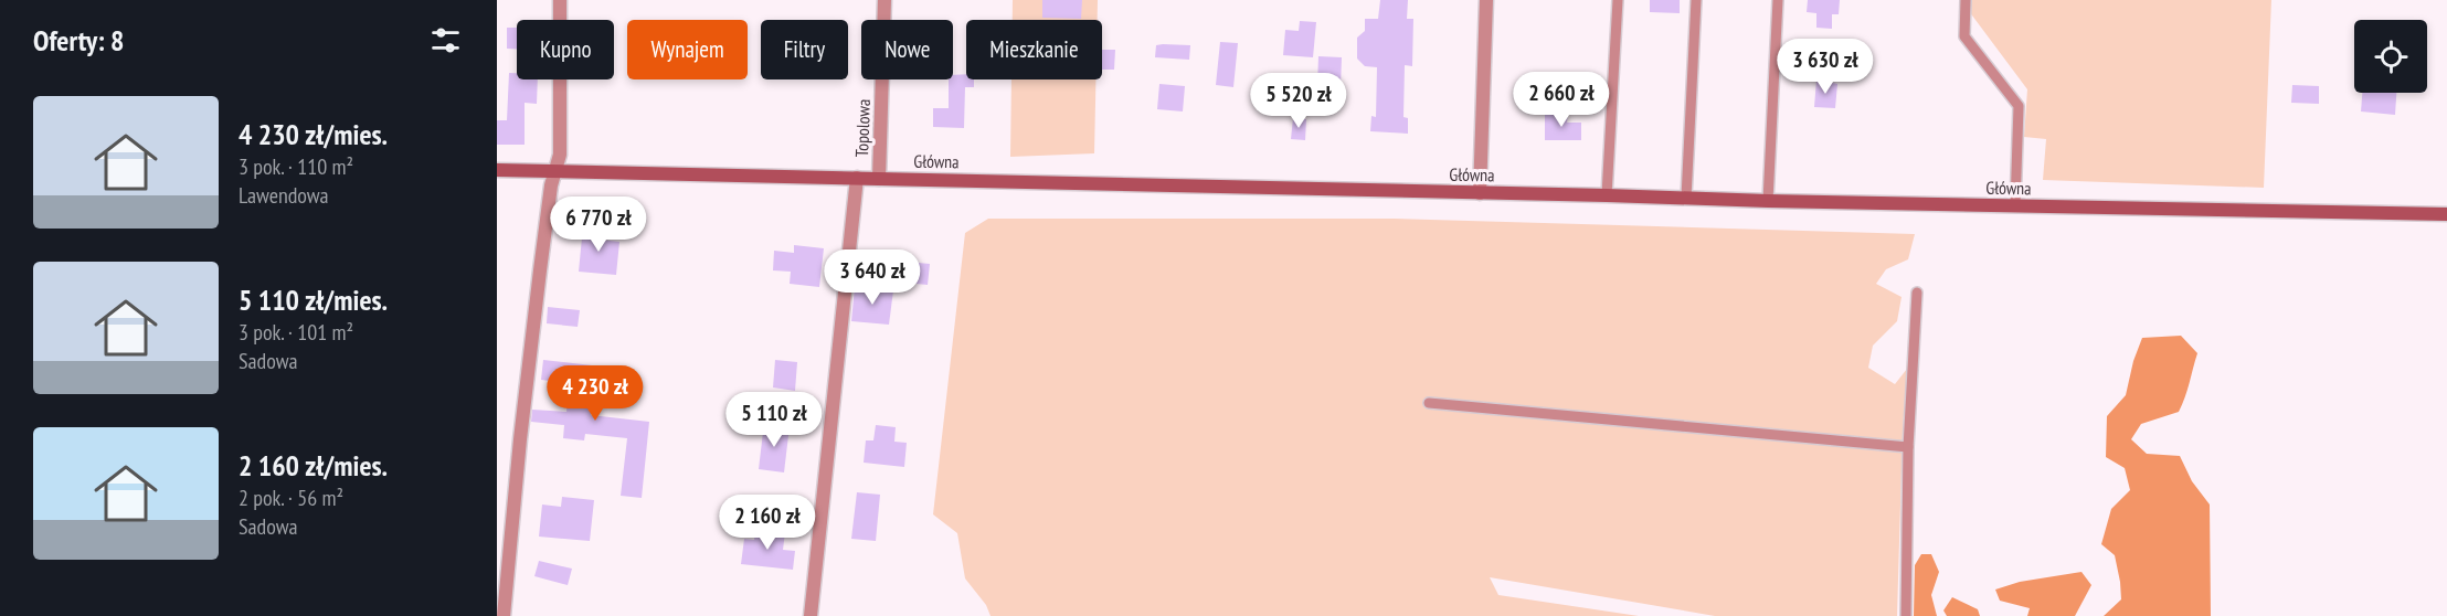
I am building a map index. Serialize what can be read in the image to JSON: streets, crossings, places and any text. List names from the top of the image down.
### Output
{
  "streets": {
    "main road": ["Główna"],
    "street": ["Topolowa"]
  },
  "crossings": [
    ["Topolowa", "Główna"]
  ],
  "page": {
    "heading": "Oferty: 8",
    "chip": [
      "Kupno",
      "Wynajem",
      "Filtry",
      "Nowe",
      "Mieszkanie"
    ],
    "price": [
      "3 630 zł",
      "2 660 zł",
      "5 520 zł",
      "6 770 zł",
      "3 640 zł",
      "4 230 zł",
      "5 110 zł",
      "2 160 zł"
    ],
    "list": [
      {
        "name": "4 230 zł/mies.",
        "note": "3 pok. · 110 m² · Lawendowa"
      },
      {
        "name": "5 110 zł/mies.",
        "note": "3 pok. · 101 m² · Sadowa"
      },
      {
        "name": "2 160 zł/mies.",
        "note": "2 pok. · 56 m² · Sadowa"
      }
    ]
  }
}
